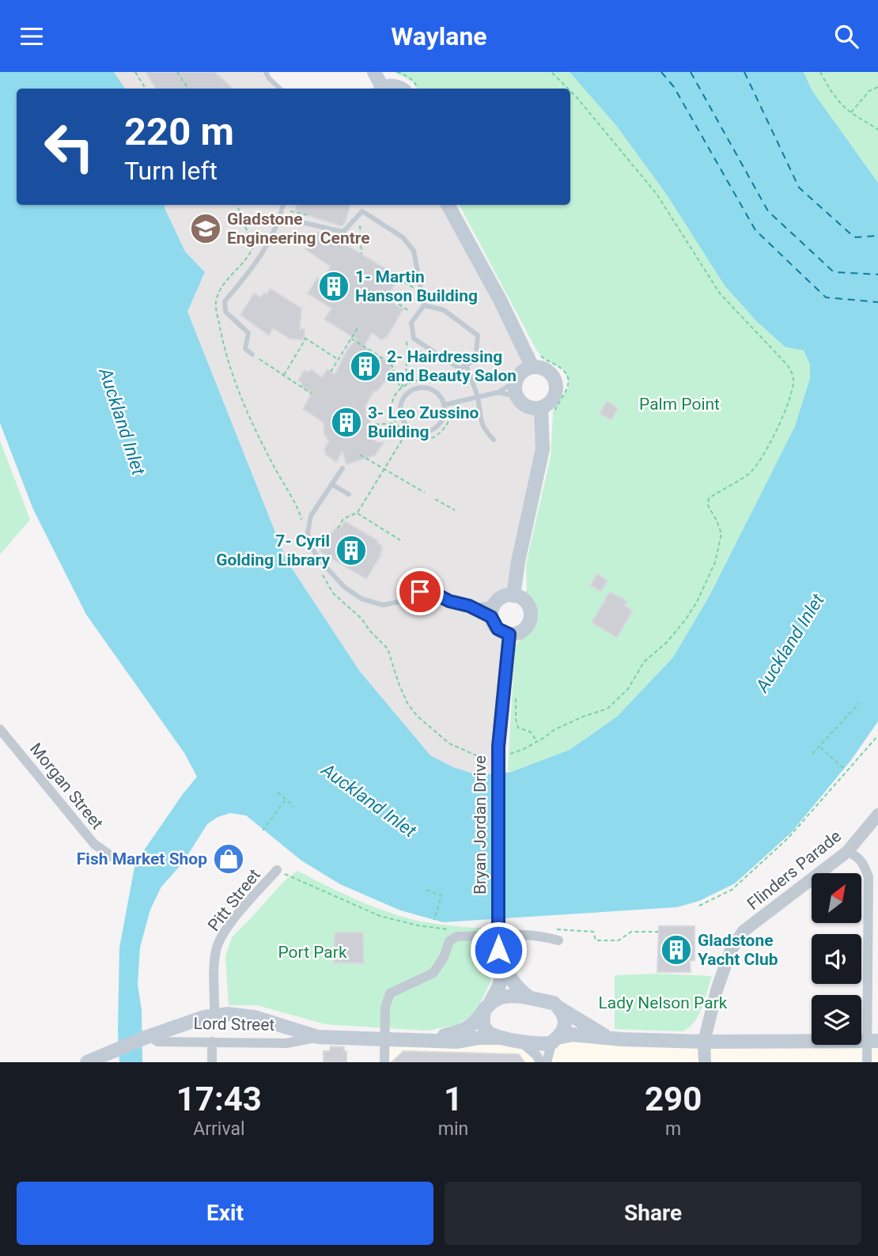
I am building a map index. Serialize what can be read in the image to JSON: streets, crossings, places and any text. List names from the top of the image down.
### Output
{
  "streets": {
    "main road": ["Bryan Jordan Drive", "Lord Street"],
    "street": ["Morgan Street", "Flinders Parade", "Pitt Street"]
  },
  "crossings": [
    ["Bryan Jordan Drive", "Lord Street"],
    ["Pitt Street", "Lord Street"]
  ],
  "water": ["Auckland Inlet"],
  "parks": ["Palm Point", "Port Park", "Lady Nelson Park"],
  "places": {
    "school or university": ["Gladstone Engineering Centre"],
    "building": [
      "1- Martin Hanson Building",
      "2- Hairdressing and Beauty Salon",
      "3- Leo Zussino Building",
      "7- Cyril Golding Library",
      "Gladstone Yacht Club"
    ],
    "shop": ["Fish Market Shop"]
  },
  "north": "top right",
  "page": {
    "header": "Waylane",
    "turn": ["220 m", "Turn left"],
    "eta": [
      "17:43",
      "Arrival",
      "1",
      "min",
      "290",
      "m"
    ],
    "buttons": ["Exit", "Share"]
  }
}
